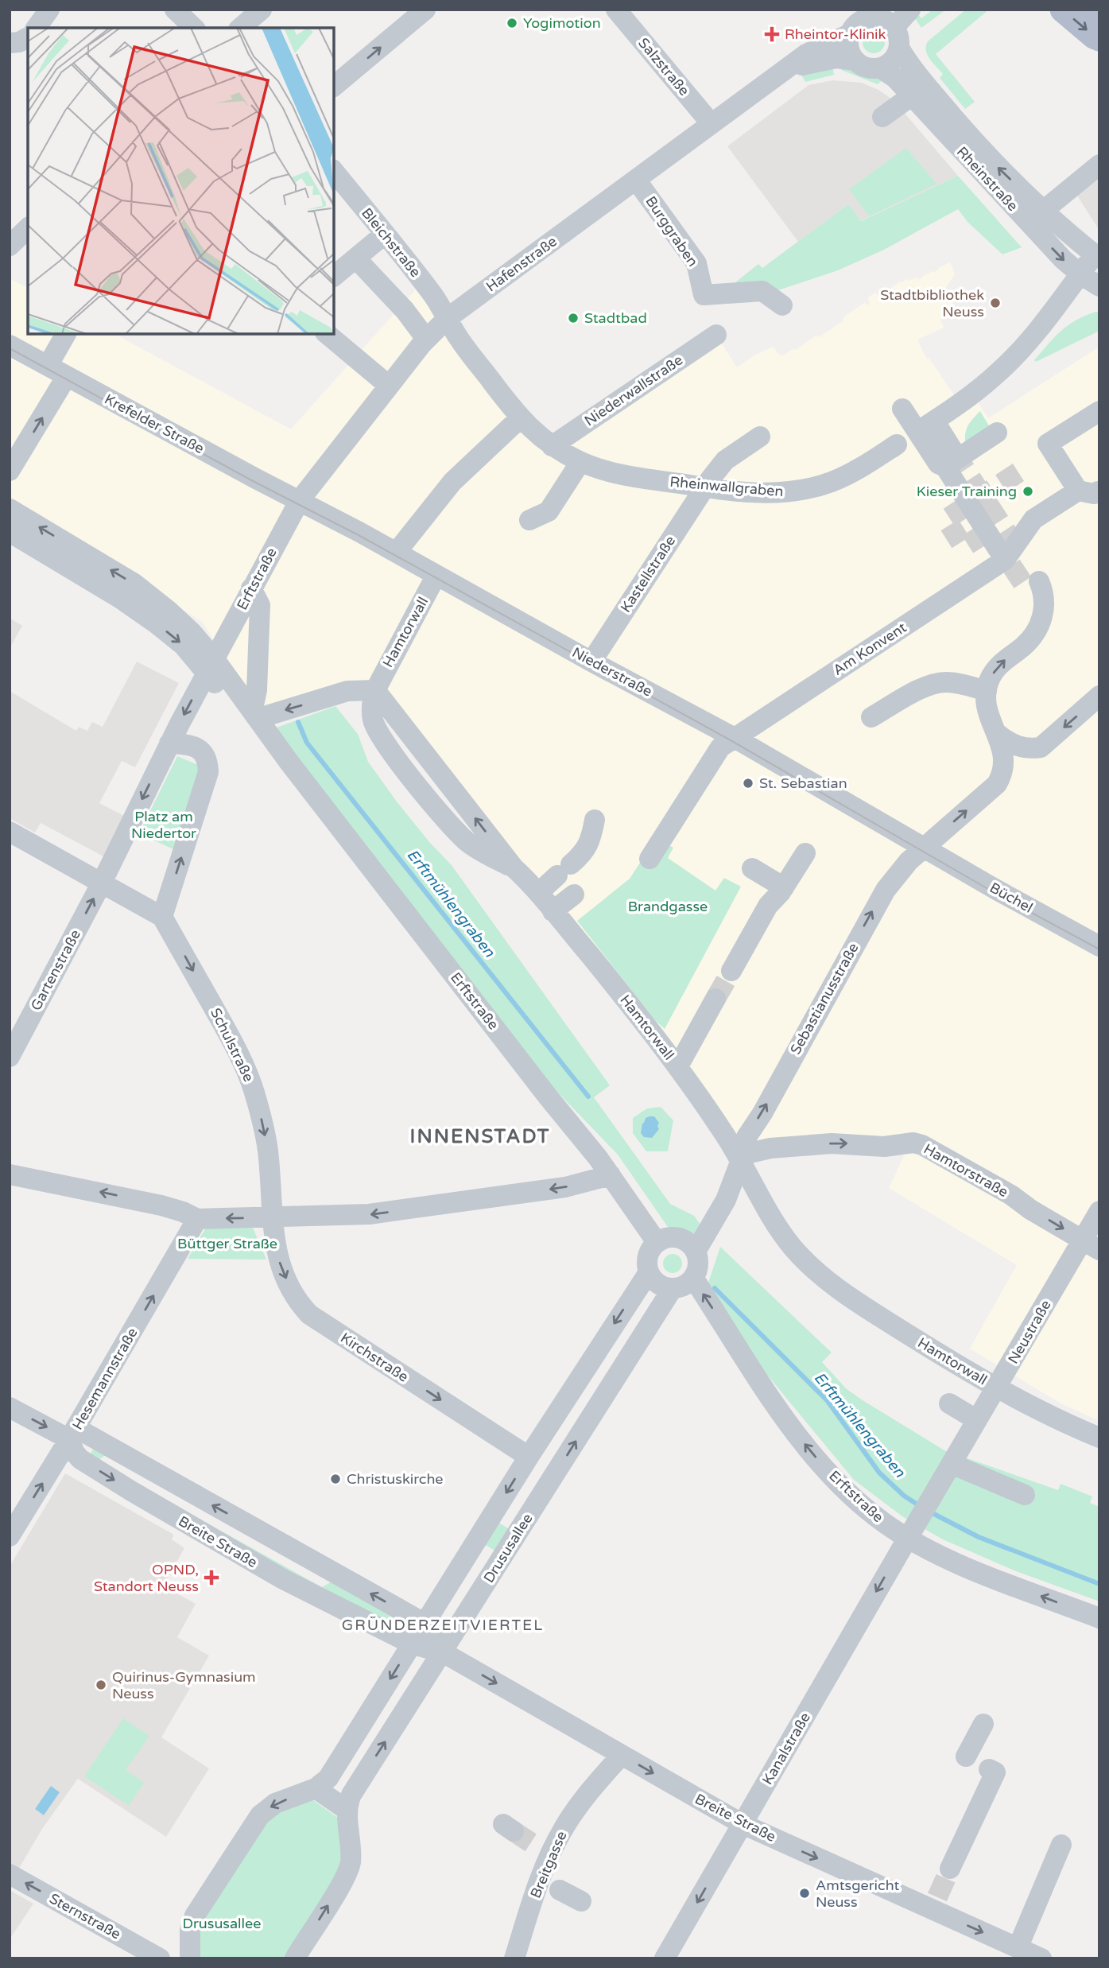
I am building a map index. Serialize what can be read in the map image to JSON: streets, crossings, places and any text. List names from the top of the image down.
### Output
{
  "streets": {
    "street": [
      "Salzstraße",
      "Rheinstraße",
      "Burggraben",
      "Bleichstraße",
      "Hafenstraße",
      "Niederwallstraße",
      "Krefelder Straße",
      "Rheinwallgraben",
      "Kastellstraße",
      "Erftstraße",
      "Hamtorwall",
      "Am Konvent",
      "Niederstraße",
      "Büchel",
      "Gartenstraße",
      "Sebastianusstraße",
      "Schulstraße",
      "Hamtorstraße",
      "Neustraße",
      "Kirchstraße",
      "Hesemannstraße",
      "Breite Straße",
      "Drususallee",
      "Kanalstraße",
      "Breitgasse",
      "Sternstraße"
    ]
  },
  "crossings": [
    ["Salzstraße", "Hafenstraße"],
    ["Rheinstraße", "Hafenstraße"],
    ["Burggraben", "Hafenstraße"],
    ["Bleichstraße", "Hafenstraße"],
    ["Bleichstraße", "Rheinwallgraben"],
    ["Hafenstraße", "Krefelder Straße"],
    ["Hafenstraße", "Rheinwallgraben"],
    ["Hafenstraße", "Erftstraße"],
    ["Hafenstraße", "Niederstraße"],
    ["Niederwallstraße", "Rheinwallgraben"],
    ["Krefelder Straße", "Erftstraße"],
    ["Krefelder Straße", "Niederstraße"],
    ["Rheinwallgraben", "Kastellstraße"],
    ["Kastellstraße", "Niederstraße"],
    ["Erftstraße", "Niederstraße"],
    ["Erftstraße", "Sebastianusstraße"],
    ["Erftstraße", "Neustraße"],
    ["Erftstraße", "Drususallee"],
    ["Erftstraße", "Kanalstraße"],
    ["Hamtorwall", "Niederstraße"],
    ["Hamtorwall", "Sebastianusstraße"],
    ["Hamtorwall", "Hamtorstraße"],
    ["Hamtorwall", "Neustraße"],
    ["Am Konvent", "Niederstraße"],
    ["Niederstraße", "Büchel"],
    ["Niederstraße", "Sebastianusstraße"],
    ["Büchel", "Sebastianusstraße"],
    ["Sebastianusstraße", "Hamtorstraße"],
    ["Sebastianusstraße", "Drususallee"],
    ["Schulstraße", "Kirchstraße"],
    ["Hamtorstraße", "Neustraße"],
    ["Neustraße", "Kanalstraße"],
    ["Hesemannstraße", "Breite Straße"],
    ["Breite Straße", "Drususallee"],
    ["Breite Straße", "Kanalstraße"],
    ["Breite Straße", "Breitgasse"]
  ],
  "one_way": [
    "Gartenstraße",
    "Schulstraße",
    "Hamtorstraße",
    "Kirchstraße",
    "Hesemannstraße",
    "Kanalstraße",
    "Sternstraße"
  ],
  "districts": ["INNENSTADT", "GRÜNDERZEITVIERTEL"],
  "water": ["Erftmühlengraben"],
  "parks": [
    "Platz am Niedertor",
    "Brandgasse",
    "Büttger Straße",
    "Drususallee"
  ],
  "places": {
    "other": [
      "Yogimotion",
      "Stadtbibliothek Neuss",
      "Stadtbad",
      "Kieser Training",
      "St. Sebastian",
      "Christuskirche",
      "Quirinus-Gymnasium Neuss",
      "Amtsgericht Neuss"
    ],
    "health": ["Rheintor-Klinik", "OPND, Standort Neuss"]
  }
}
